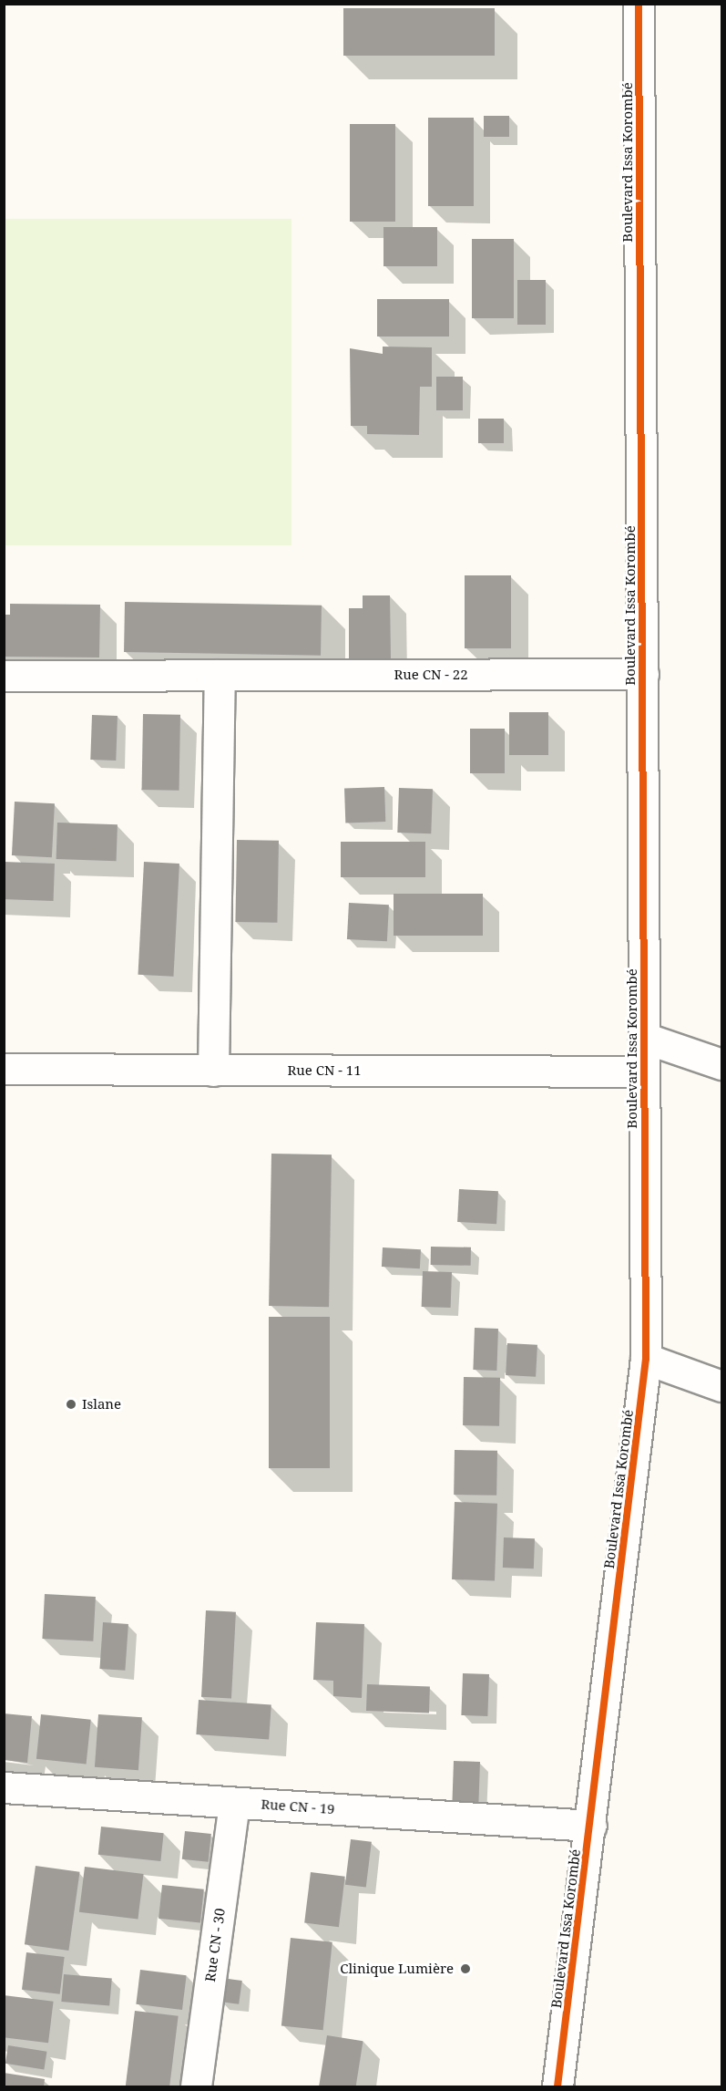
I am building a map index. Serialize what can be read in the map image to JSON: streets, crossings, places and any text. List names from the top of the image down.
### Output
{
  "streets": {
    "street": [
      "Boulevard Issa Korombé",
      "Rue CN - 22",
      "Rue CN - 11",
      "Rue CN - 19",
      "Rue CN - 30"
    ]
  },
  "crossings": [
    ["Boulevard Issa Korombé", "Rue CN - 22"],
    ["Boulevard Issa Korombé", "Rue CN - 11"],
    ["Boulevard Issa Korombé", "Rue CN - 19"],
    ["Rue CN - 19", "Rue CN - 30"]
  ],
  "places": ["Islane", "Clinique Lumière"]
}
